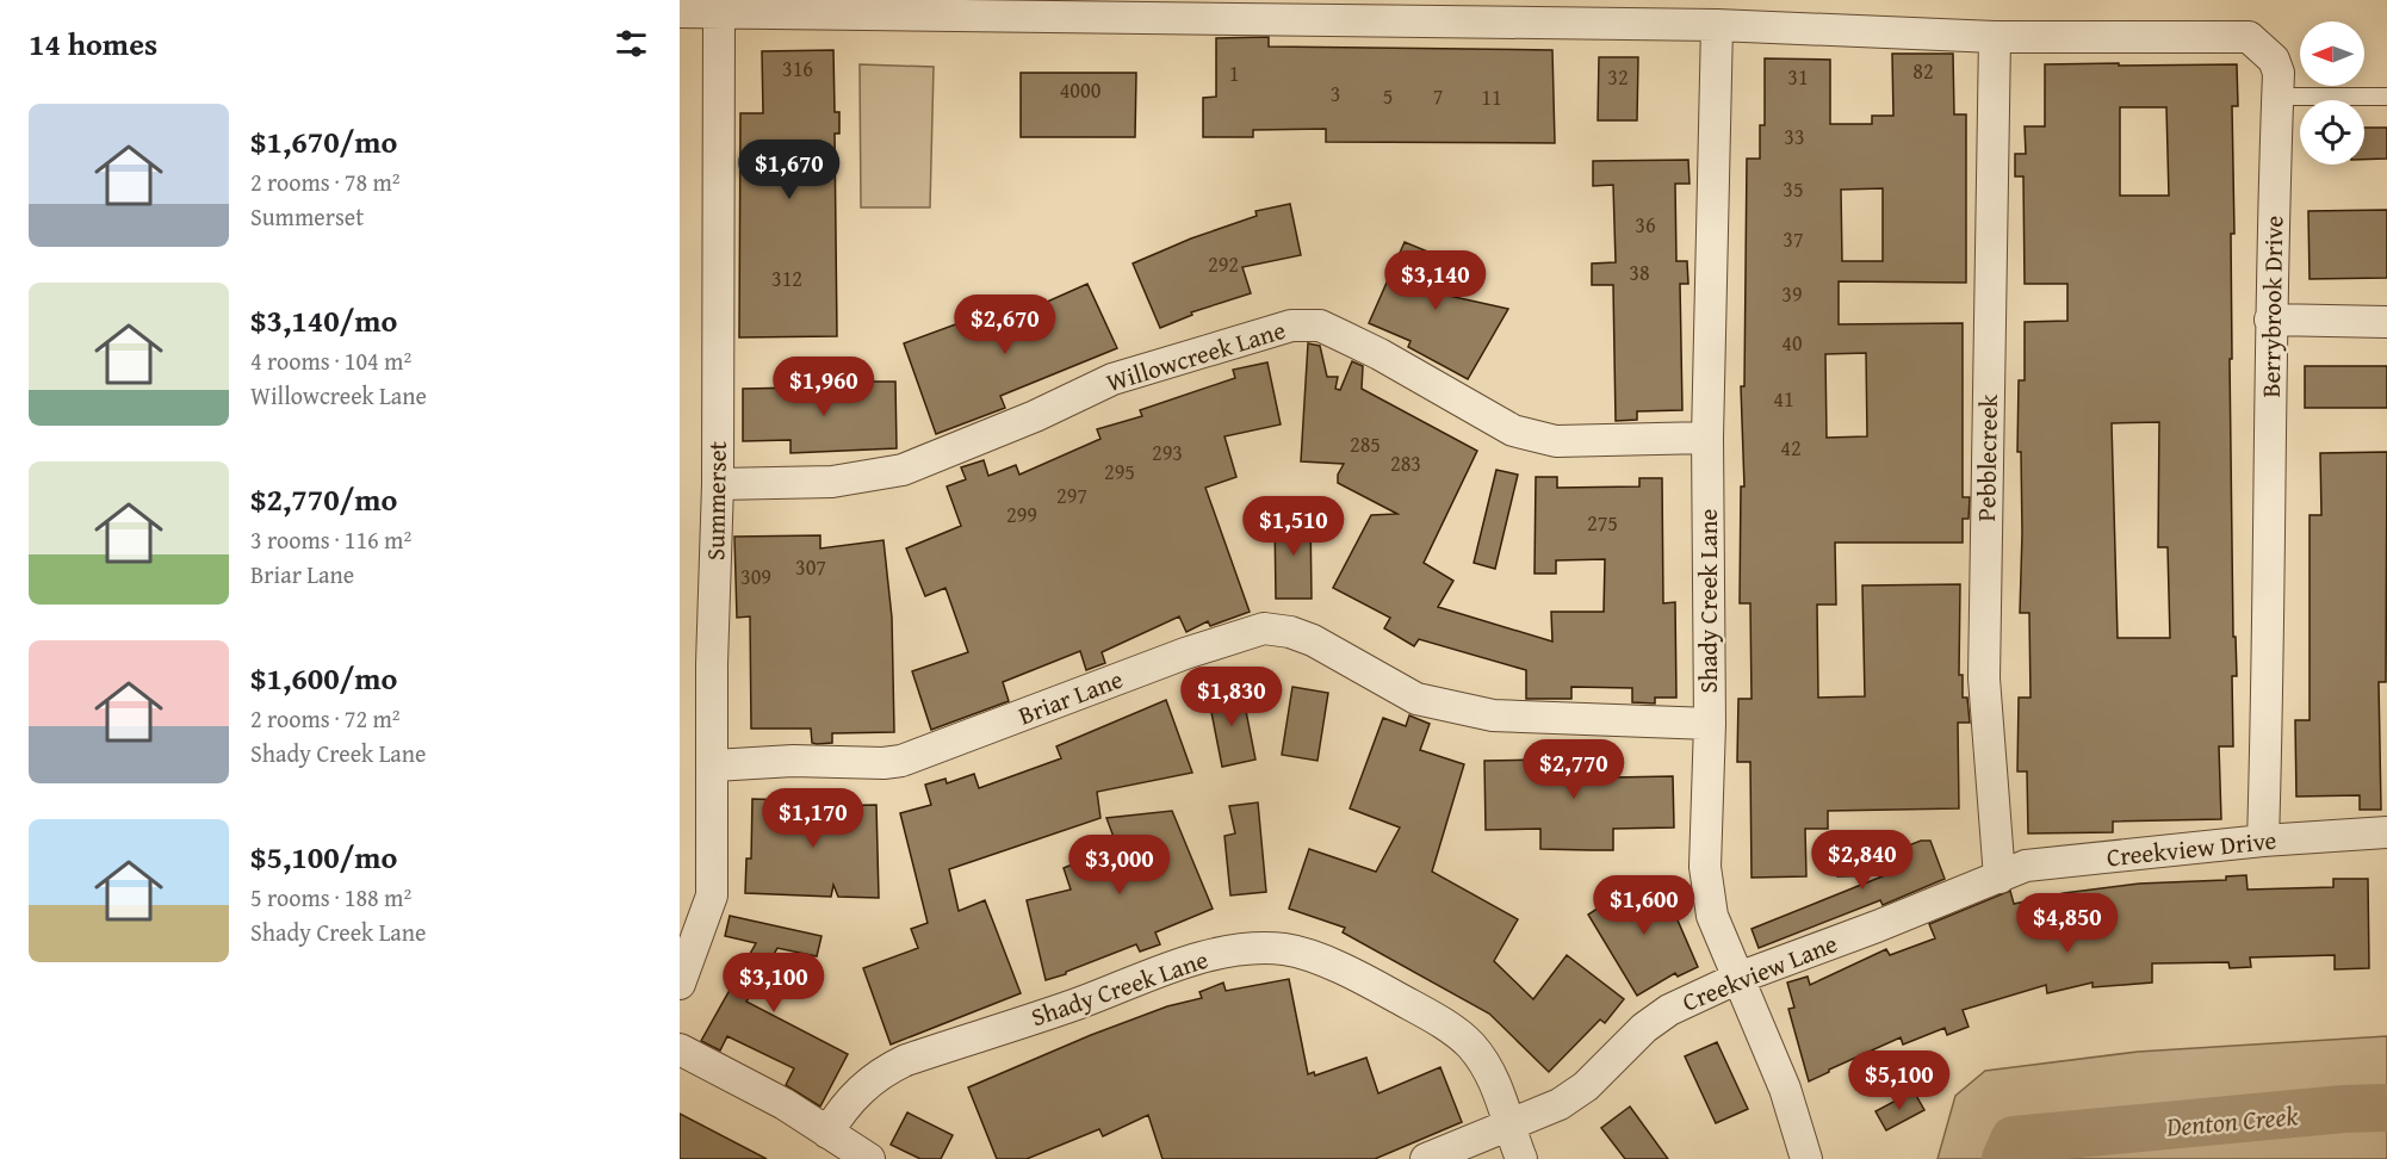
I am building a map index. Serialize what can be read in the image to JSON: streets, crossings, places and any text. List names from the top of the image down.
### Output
{
  "streets": {
    "street": [
      "Berrybrook Drive",
      "Willowcreek Lane",
      "Pebblecreek",
      "Summerset",
      "Shady Creek Lane",
      "Briar Lane",
      "Creekview Drive",
      "Creekview Lane"
    ]
  },
  "crossings": [
    ["Berrybrook Drive", "Pebblecreek"],
    ["Berrybrook Drive", "Summerset"],
    ["Berrybrook Drive", "Shady Creek Lane"],
    ["Berrybrook Drive", "Creekview Drive"],
    ["Willowcreek Lane", "Summerset"],
    ["Willowcreek Lane", "Shady Creek Lane"],
    ["Pebblecreek", "Creekview Drive"],
    ["Pebblecreek", "Creekview Lane"],
    ["Summerset", "Briar Lane"],
    ["Shady Creek Lane", "Briar Lane"],
    ["Shady Creek Lane", "Creekview Lane"],
    ["Creekview Drive", "Creekview Lane"]
  ],
  "water": ["Denton Creek"],
  "house_numbers": [
    "316",
    "82",
    "1",
    "32",
    "31",
    "4000",
    "3",
    "5",
    "7",
    "11",
    "33",
    "35",
    "36",
    "37",
    "292",
    "38",
    "312",
    "39",
    "40",
    "41",
    "285",
    "42",
    "293",
    "283",
    "295",
    "297",
    "299",
    "275",
    "307",
    "309"
  ],
  "north": "left",
  "page": {
    "heading": "14 homes",
    "list": [
      {
        "name": "$1,670/mo",
        "note": "2 rooms · 78 m² · Summerset"
      },
      {
        "name": "$3,140/mo",
        "note": "4 rooms · 104 m² · Willowcreek Lane"
      },
      {
        "name": "$2,770/mo",
        "note": "3 rooms · 116 m² · Briar Lane"
      },
      {
        "name": "$1,600/mo",
        "note": "2 rooms · 72 m² · Shady Creek Lane"
      },
      {
        "name": "$5,100/mo",
        "note": "5 rooms · 188 m² · Shady Creek Lane"
      }
    ],
    "price": [
      "$1,670",
      "$3,140",
      "$2,670",
      "$1,960",
      "$1,510",
      "$1,830",
      "$2,770",
      "$1,170",
      "$2,840",
      "$3,000",
      "$1,600",
      "$4,850",
      "$3,100",
      "$5,100"
    ]
  }
}
